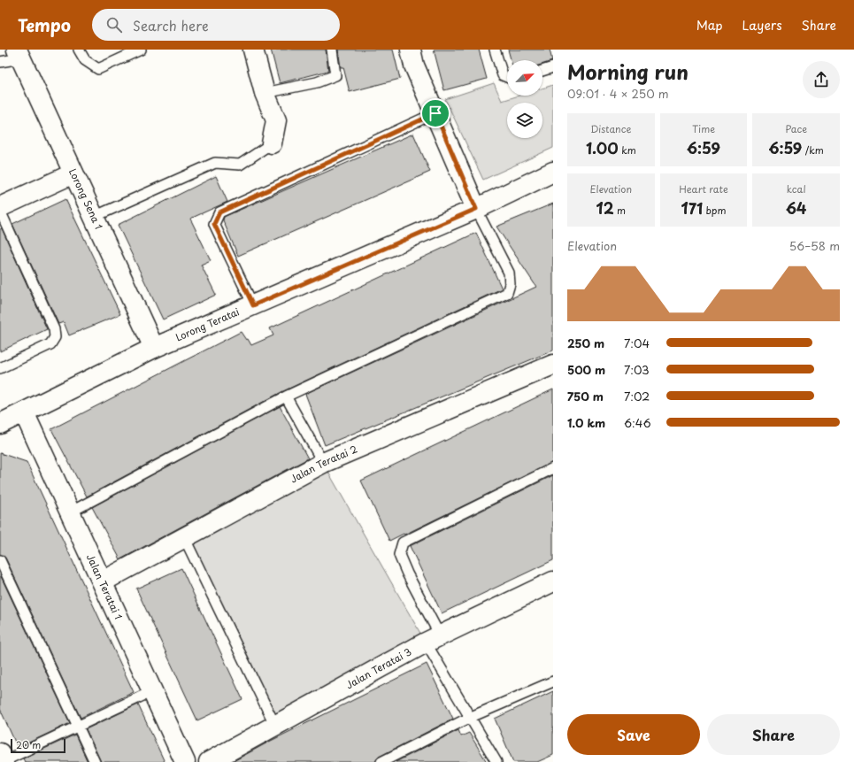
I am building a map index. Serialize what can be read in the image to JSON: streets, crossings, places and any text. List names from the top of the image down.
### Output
{
  "streets": {
    "street": [
      "Lorong Sena 1",
      "Lorong Teratai",
      "Jalan Teratai 2",
      "Jalan Teratai 1",
      "Jalan Teratai 3"
    ]
  },
  "crossings": [
    ["Lorong Sena 1", "Lorong Teratai"],
    ["Lorong Teratai", "Jalan Teratai 1"],
    ["Jalan Teratai 2", "Jalan Teratai 1"]
  ],
  "scale_bar": "20 m",
  "north": "top right",
  "page": {
    "header": "Tempo",
    "search": "Search here",
    "nav": ["Map", "Layers", "Share"],
    "heading": ["Morning run", "09:01 · 4 × 250 m"],
    "stats": [
      ["Distance", "1.00 km"],
      ["Time", "6:59"],
      ["Pace", "6:59 /km"],
      ["Elevation", "12 m"],
      ["Heart rate", "171 bpm"],
      ["kcal", "64"]
    ],
    "chart": ["Elevation", "56–58 m"],
    "list": [
      {
        "name": "250 m",
        "note": "7:04"
      },
      {
        "name": "500 m",
        "note": "7:03"
      },
      {
        "name": "750 m",
        "note": "7:02"
      },
      {
        "name": "1.0 km",
        "note": "6:46"
      }
    ],
    "buttons": ["Save", "Share"],
    "scale": "20 m"
  }
}
